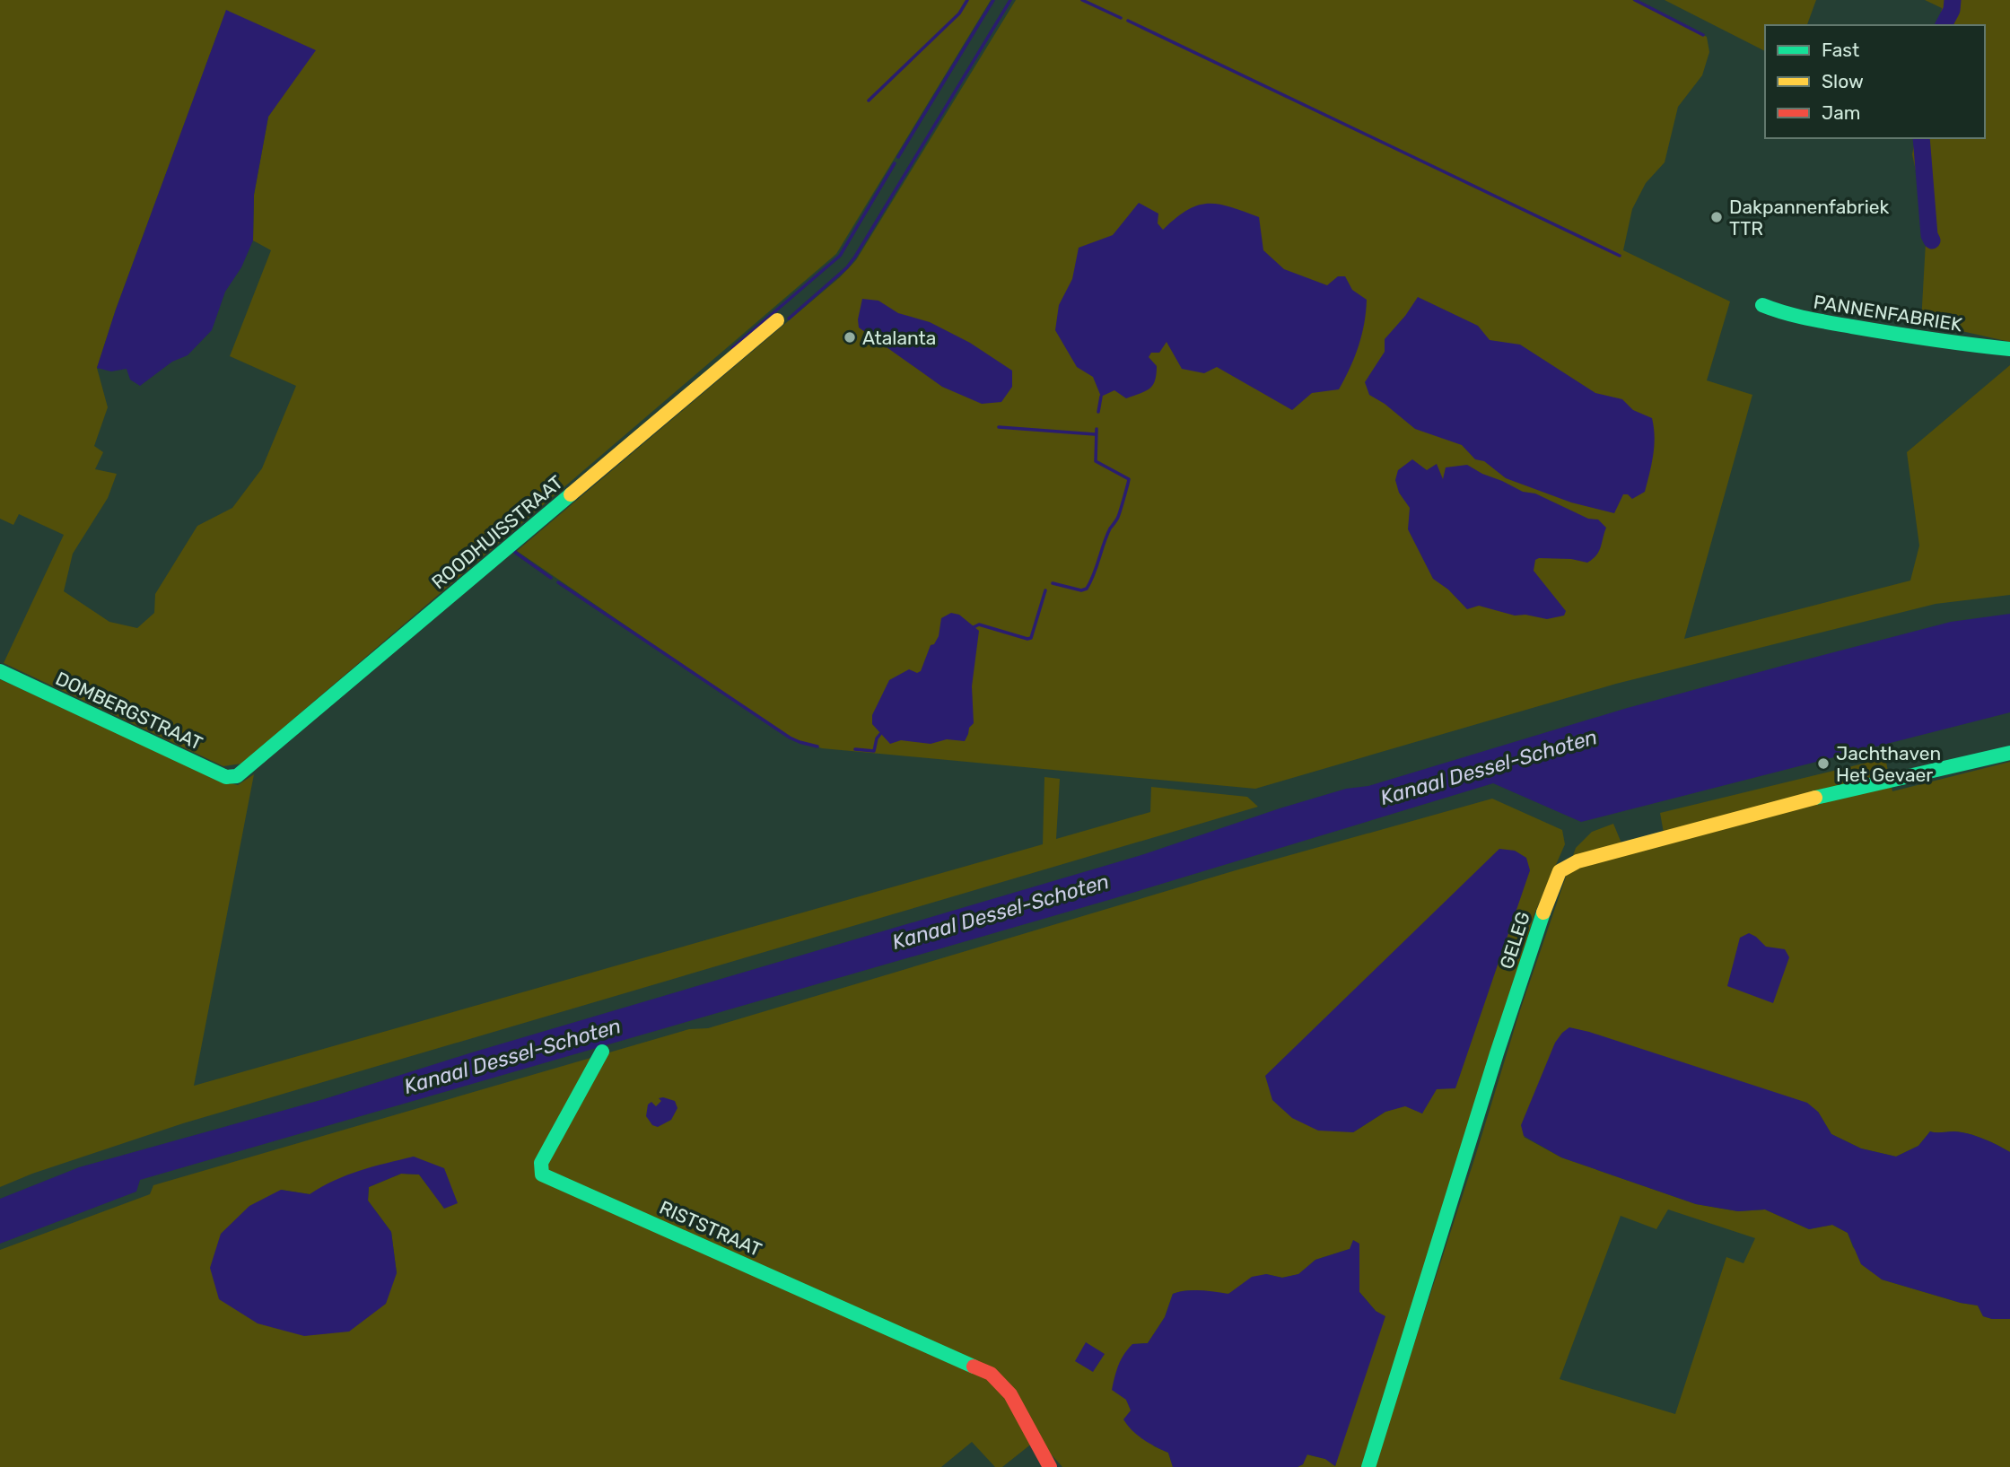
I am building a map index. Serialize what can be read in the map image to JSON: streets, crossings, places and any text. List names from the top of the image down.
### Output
{
  "streets": {
    "street": [
      "PANNENFABRIEK",
      "ROODHUISSTRAAT",
      "DOMBERGSTRAAT",
      "GELEG",
      "RISTSTRAAT"
    ]
  },
  "crossings": [
    ["ROODHUISSTRAAT", "DOMBERGSTRAAT"]
  ],
  "water": ["Kanaal Dessel-Schoten"],
  "places": ["Dakpannenfabriek TTR", "Atalanta", "Jachthaven Het Gevaer"],
  "legend": ["Fast", "Slow", "Jam"]
}
